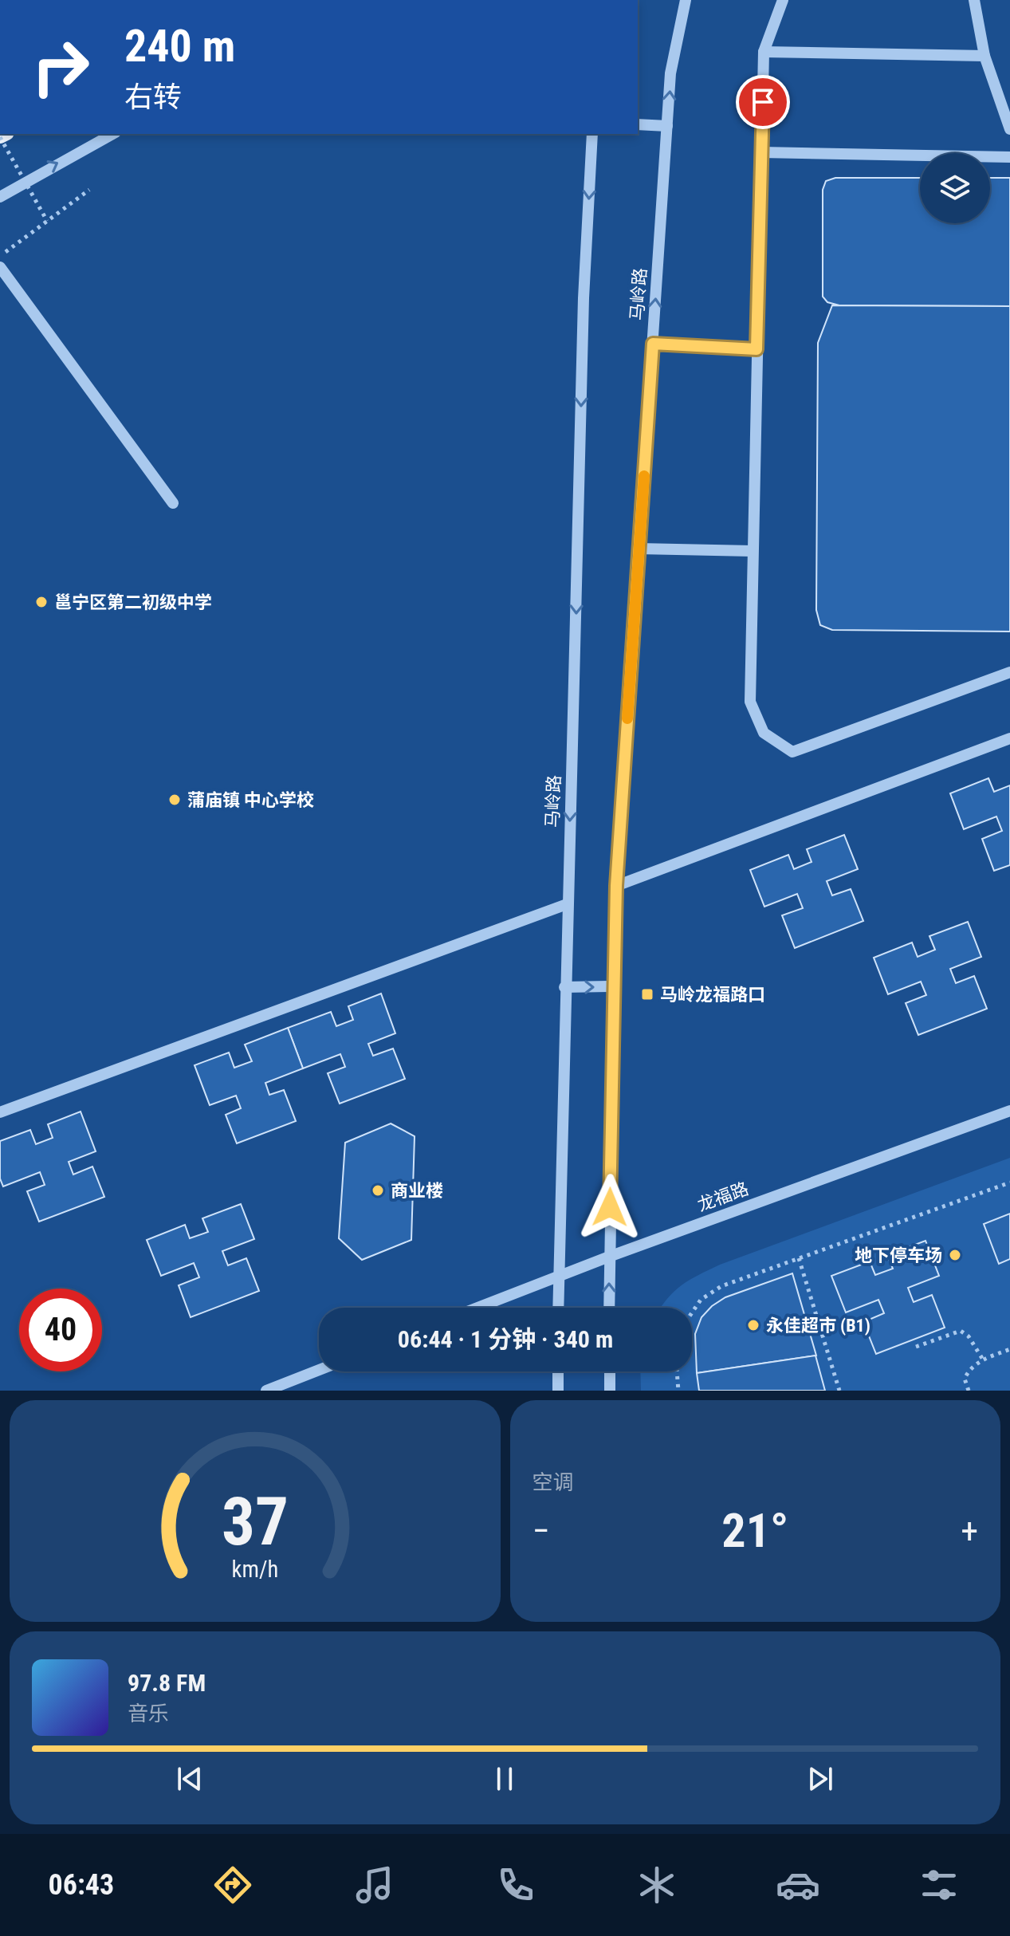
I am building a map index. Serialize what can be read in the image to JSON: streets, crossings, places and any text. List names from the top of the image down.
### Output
{
  "streets": {
    "street": ["马岭路", "龙福路"]
  },
  "crossings": [
    ["马岭路", "龙福路"]
  ],
  "places": {
    "other": [
      "邕宁区第二初级中学",
      "蒲庙镇 中心学校",
      "商业楼",
      "地下停车场",
      "永佳超市 (B1)"
    ],
    "transit": ["马岭龙福路口"]
  },
  "page": {
    "turn": ["240 m", "右转"],
    "limit": "40",
    "trip": "06:44 · 1 分钟 · 340 m",
    "tile": "空调",
    "heat": ["−", "21°", "+"],
    "song": ["97.8 FM", "音乐"],
    "tabs": "06:43",
    "gauge": ["37", "km/h"]
  }
}
